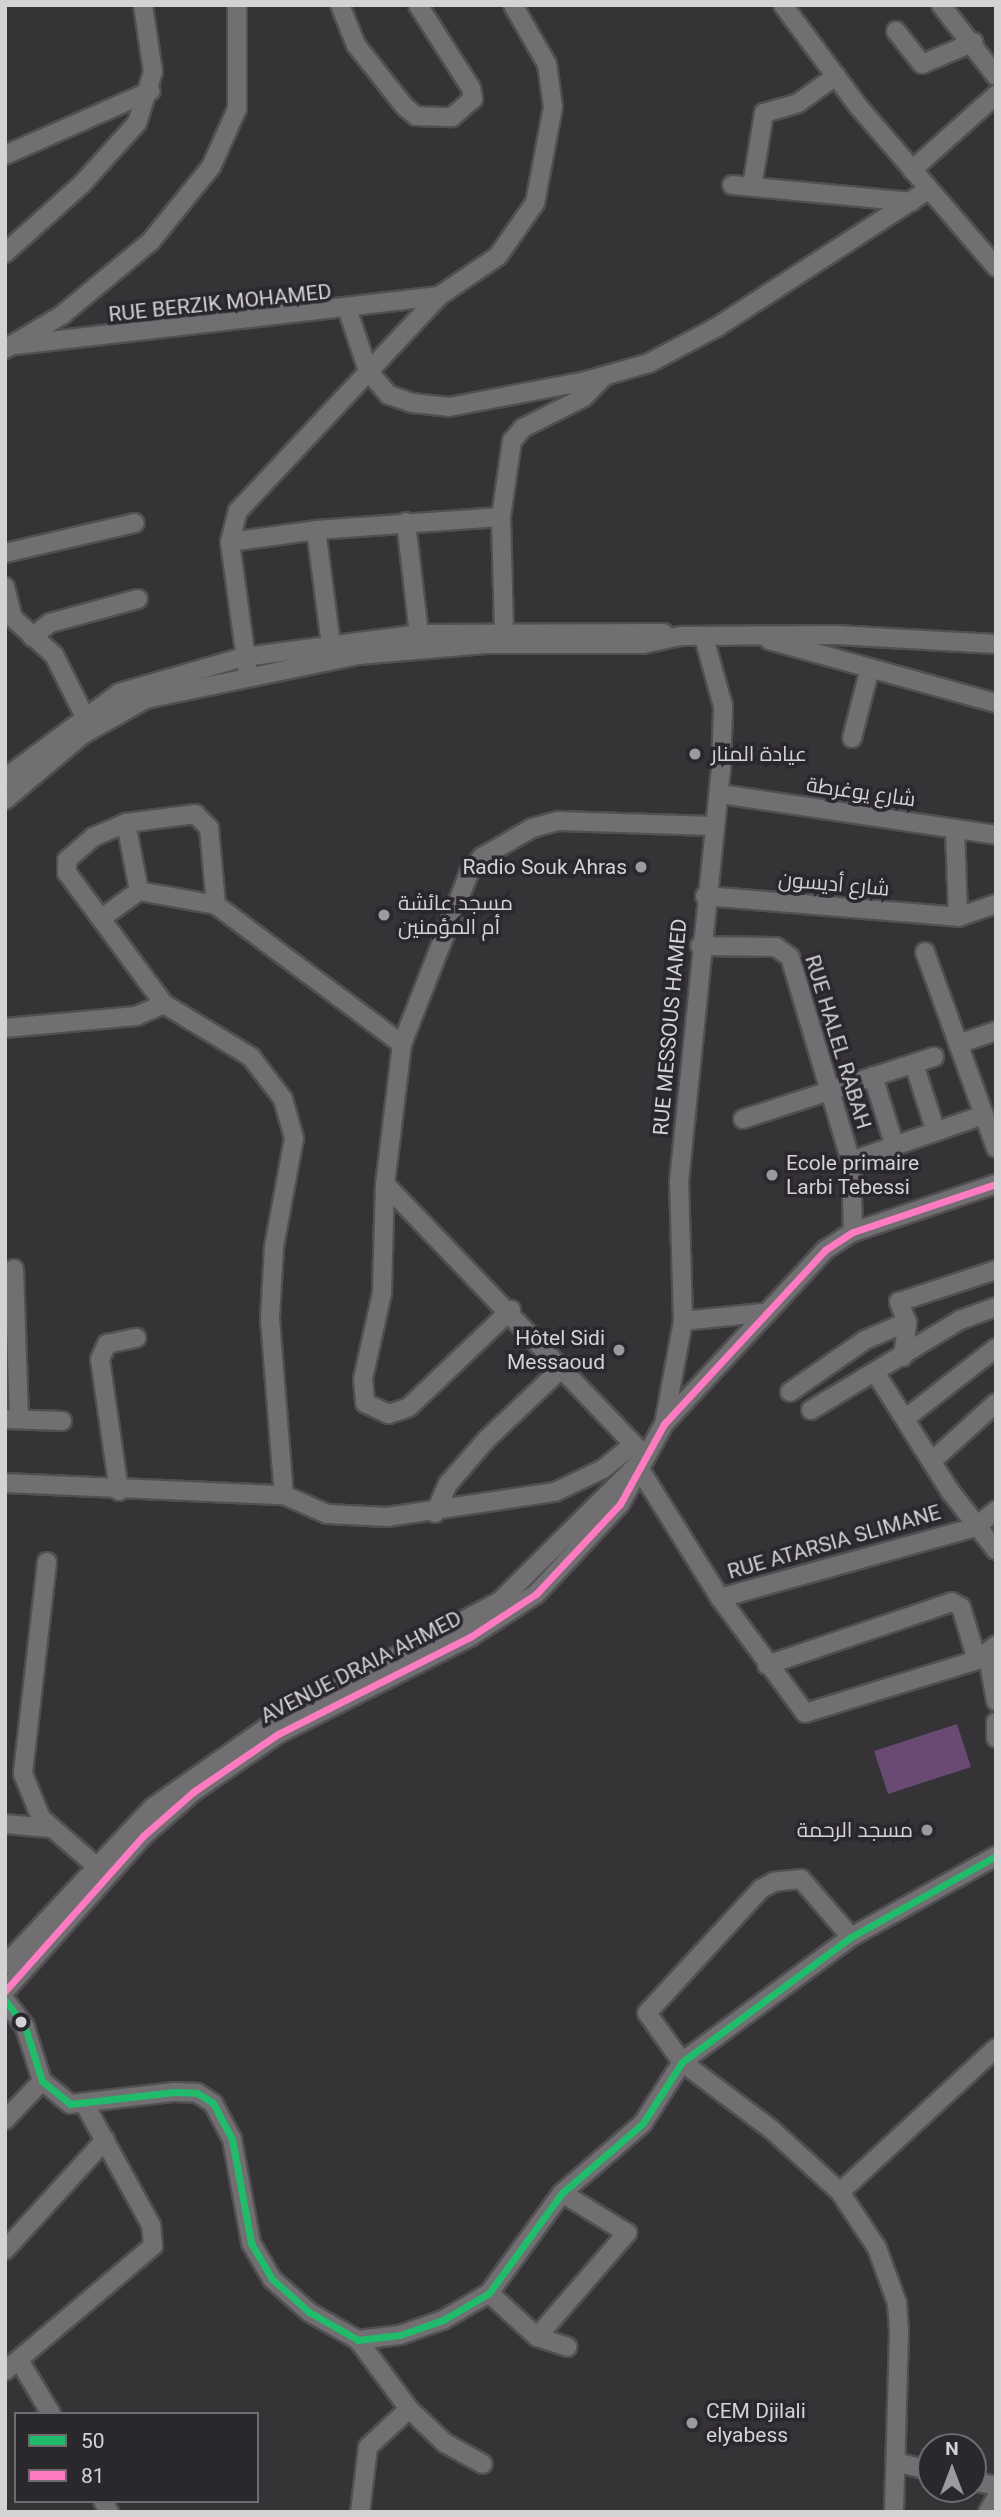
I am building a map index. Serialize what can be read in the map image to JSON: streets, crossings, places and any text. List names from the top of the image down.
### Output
{
  "streets": {
    "street": [
      "RUE BERZIK MOHAMED",
      "شارع يوغرطة",
      "شارع أديسون",
      "RUE MESSOUS HAMED",
      "RUE HALEL RABAH",
      "RUE ATARSIA SLIMANE",
      "AVENUE DRAIA AHMED"
    ]
  },
  "crossings": [
    ["شارع يوغرطة", "RUE MESSOUS HAMED"],
    ["شارع أديسون", "RUE MESSOUS HAMED"],
    ["RUE MESSOUS HAMED", "RUE HALEL RABAH"]
  ],
  "places": [
    "عيادة المنار",
    "Radio Souk Ahras",
    "مسجد عائشة أم المؤمنين",
    "Ecole primaire Larbi Tebessi",
    "Hôtel Sidi Messaoud",
    "مسجد الرحمة",
    "CEM Djilali elyabess"
  ],
  "lines": ["transit line 81", "transit line 50"],
  "legend": ["50", "81"],
  "north": "top"
}
